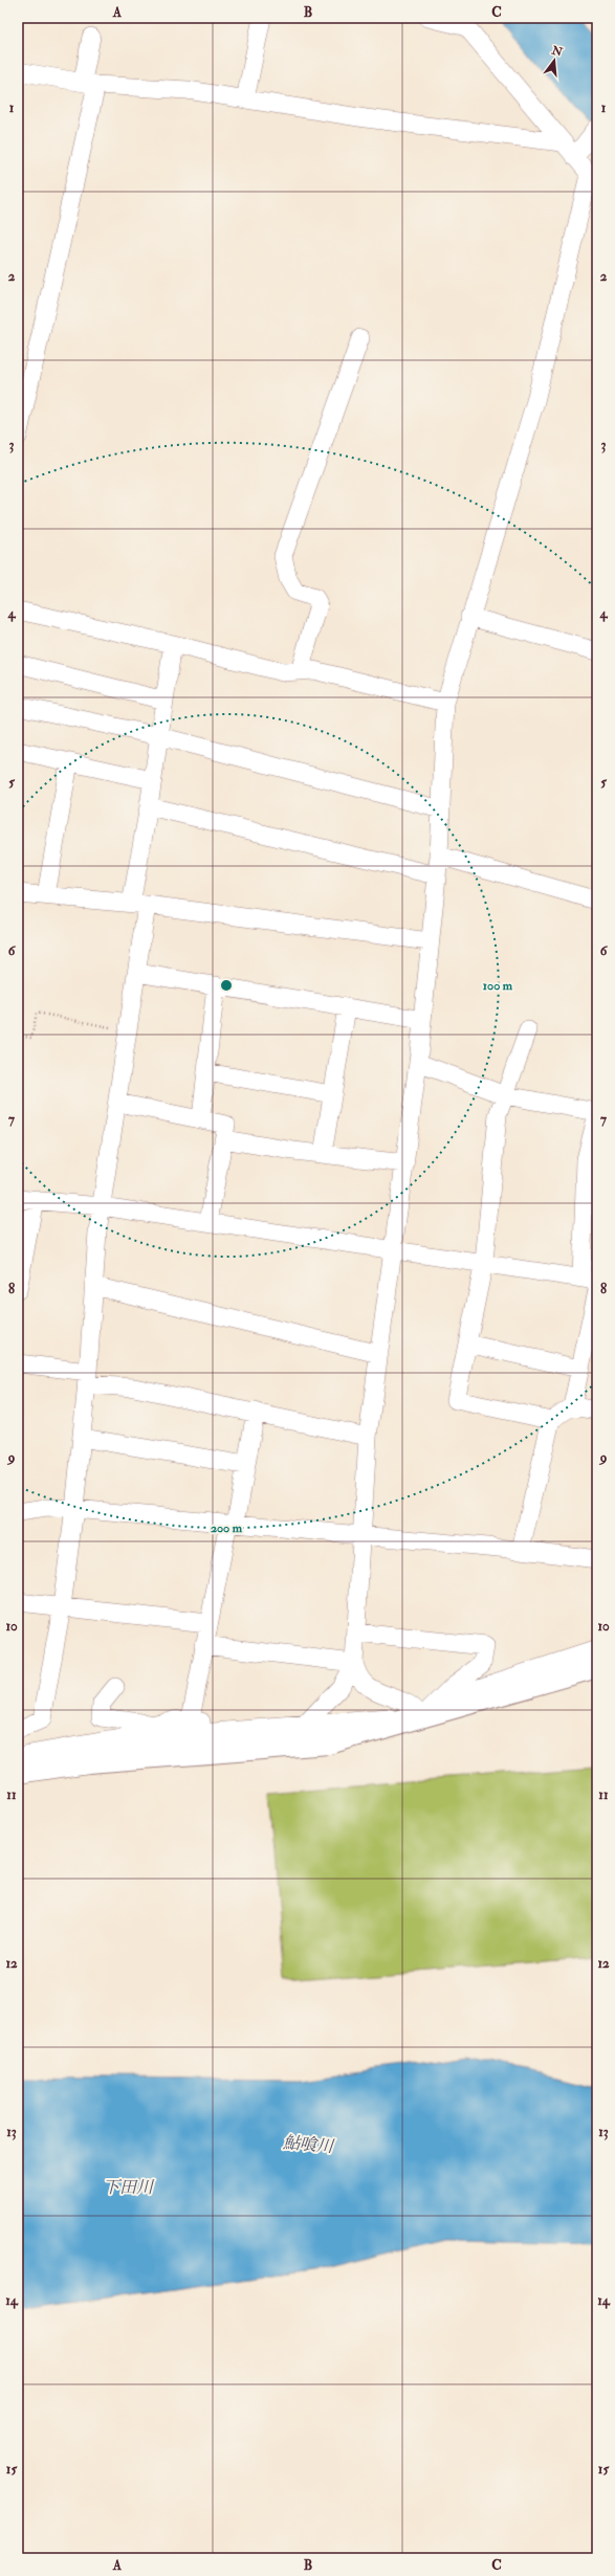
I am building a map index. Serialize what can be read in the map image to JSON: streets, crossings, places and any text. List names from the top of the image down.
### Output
{
  "water": ["鮎喰川", "下田川"],
  "north": "top",
  "grid": {
    "columns": ["A", "B", "C"],
    "rows": [
      "1",
      "2",
      "3",
      "4",
      "5",
      "6",
      "7",
      "8",
      "9",
      "10",
      "11",
      "12",
      "13",
      "14",
      "15"
    ]
  },
  "rings": ["100 m", "200 m"]
}
